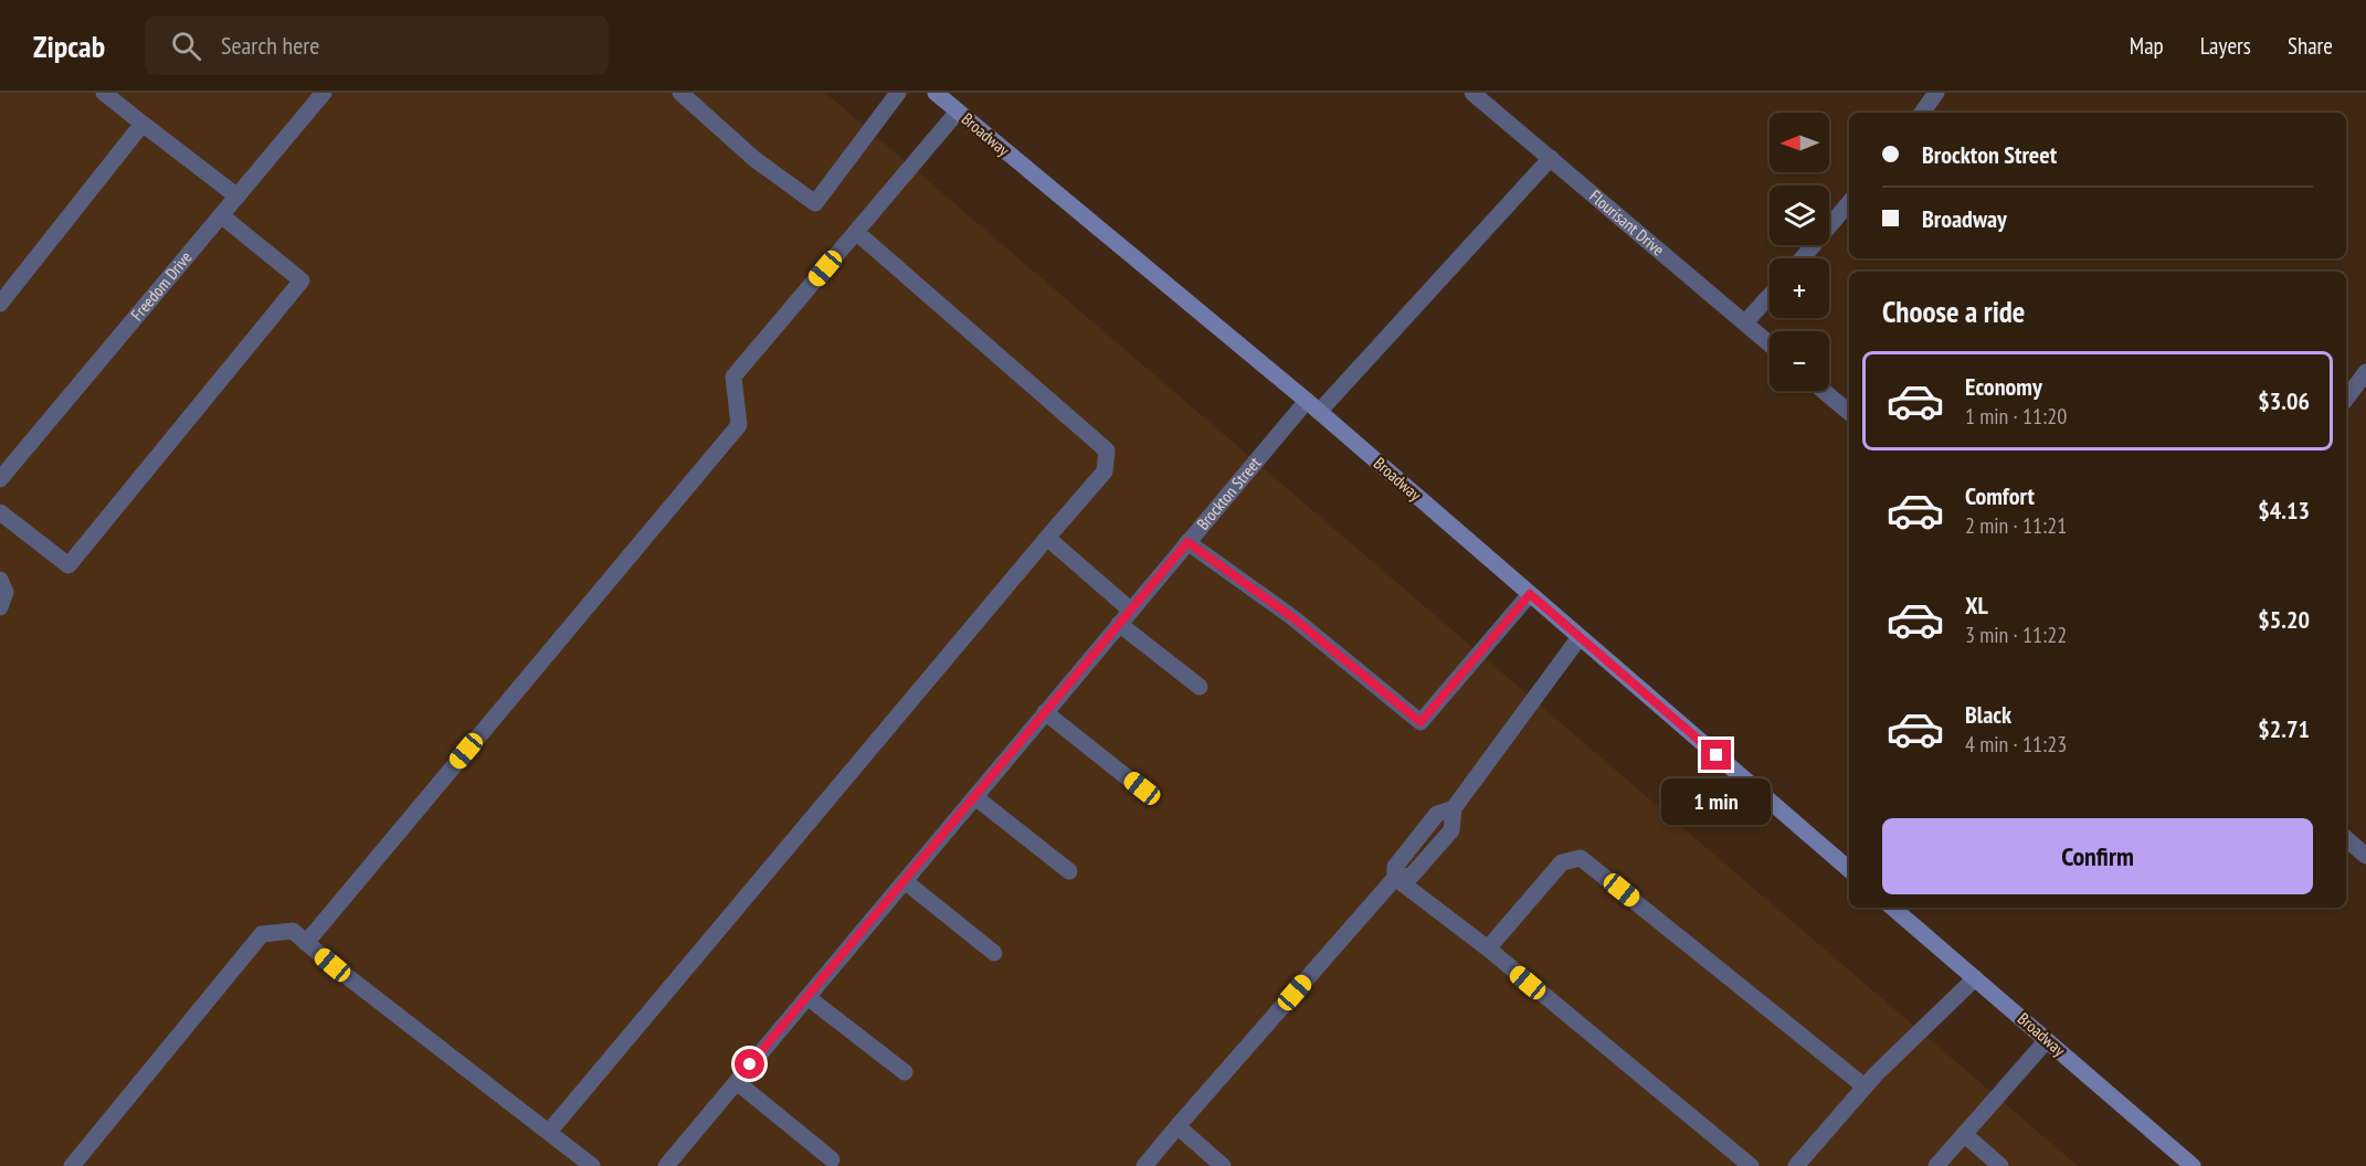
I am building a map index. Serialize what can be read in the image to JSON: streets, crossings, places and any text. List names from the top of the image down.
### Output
{
  "streets": {
    "main road": ["Broadway"],
    "street": ["Flourisant Drive", "Freedom Drive", "Brockton Street"]
  },
  "crossings": [
    ["Broadway", "Brockton Street"],
    ["Flourisant Drive", "Brockton Street"]
  ],
  "north": "left",
  "page": {
    "header": "Zipcab",
    "search": "Search here",
    "nav": ["Map", "Layers", "Share"],
    "map_buttons": ["+", "−"],
    "banner": ["Brockton Street", "Broadway"],
    "heading": "Choose a ride",
    "list": [
      {
        "name": "Economy",
        "note": "1 min · 11:20",
        "value": "$3.06"
      },
      {
        "name": "Comfort",
        "note": "2 min · 11:21",
        "value": "$4.13"
      },
      {
        "name": "XL",
        "note": "3 min · 11:22",
        "value": "$5.20"
      },
      {
        "name": "Black",
        "note": "4 min · 11:23",
        "value": "$2.71"
      }
    ],
    "bubble": "1 min",
    "buttons": "Confirm"
  }
}
